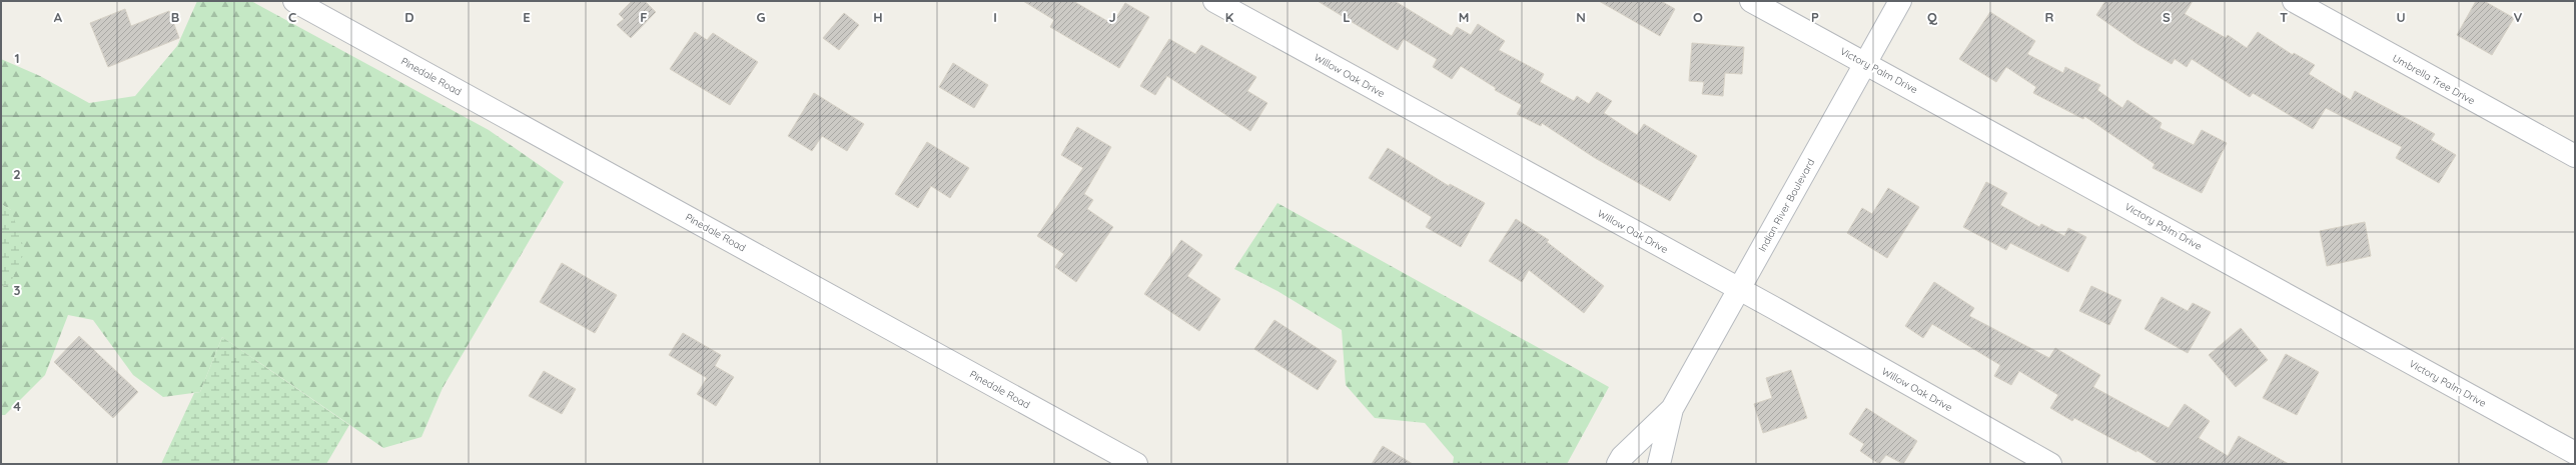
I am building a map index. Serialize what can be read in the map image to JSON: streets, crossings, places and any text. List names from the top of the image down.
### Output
{
  "streets": {
    "street": [
      "Victory Palm Drive",
      "Willow Oak Drive",
      "Pinedale Road",
      "Umbrella Tree Drive",
      "Indian River Boulevard"
    ]
  },
  "crossings": [
    ["Victory Palm Drive", "Indian River Boulevard"],
    ["Willow Oak Drive", "Indian River Boulevard"]
  ],
  "grid": {
    "columns": [
      "A",
      "B",
      "C",
      "D",
      "E",
      "F",
      "G",
      "H",
      "I",
      "J",
      "K",
      "L",
      "M",
      "N",
      "O",
      "P",
      "Q",
      "R",
      "S",
      "T",
      "U",
      "V"
    ],
    "rows": [
      "1",
      "2",
      "3",
      "4"
    ]
  }
}
